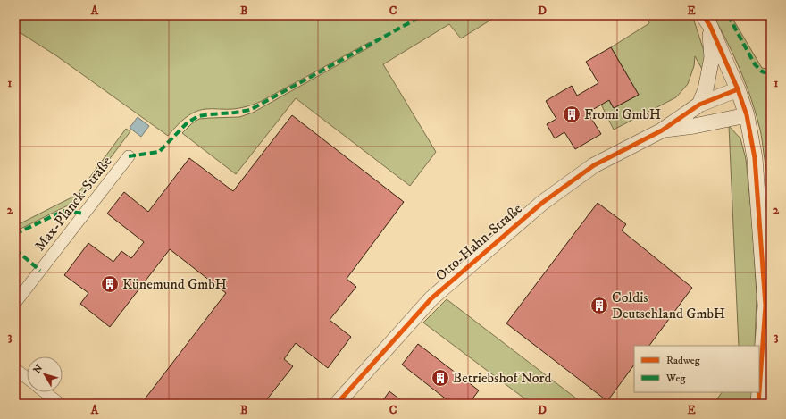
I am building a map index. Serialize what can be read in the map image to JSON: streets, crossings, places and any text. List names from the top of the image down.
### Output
{
  "streets": {
    "street": ["Max-Planck-Straße", "Otto-Hahn-Straße"]
  },
  "places": {
    "building": [
      "Fromi GmbH",
      "Künemund GmbH",
      "Coldis Deutschland GmbH",
      "Betriebshof Nord"
    ]
  },
  "legend": ["Radweg", "Weg"],
  "north": "top left",
  "grid": {
    "columns": [
      "A",
      "B",
      "C",
      "D",
      "E"
    ],
    "rows": ["1", "2", "3"]
  }
}
